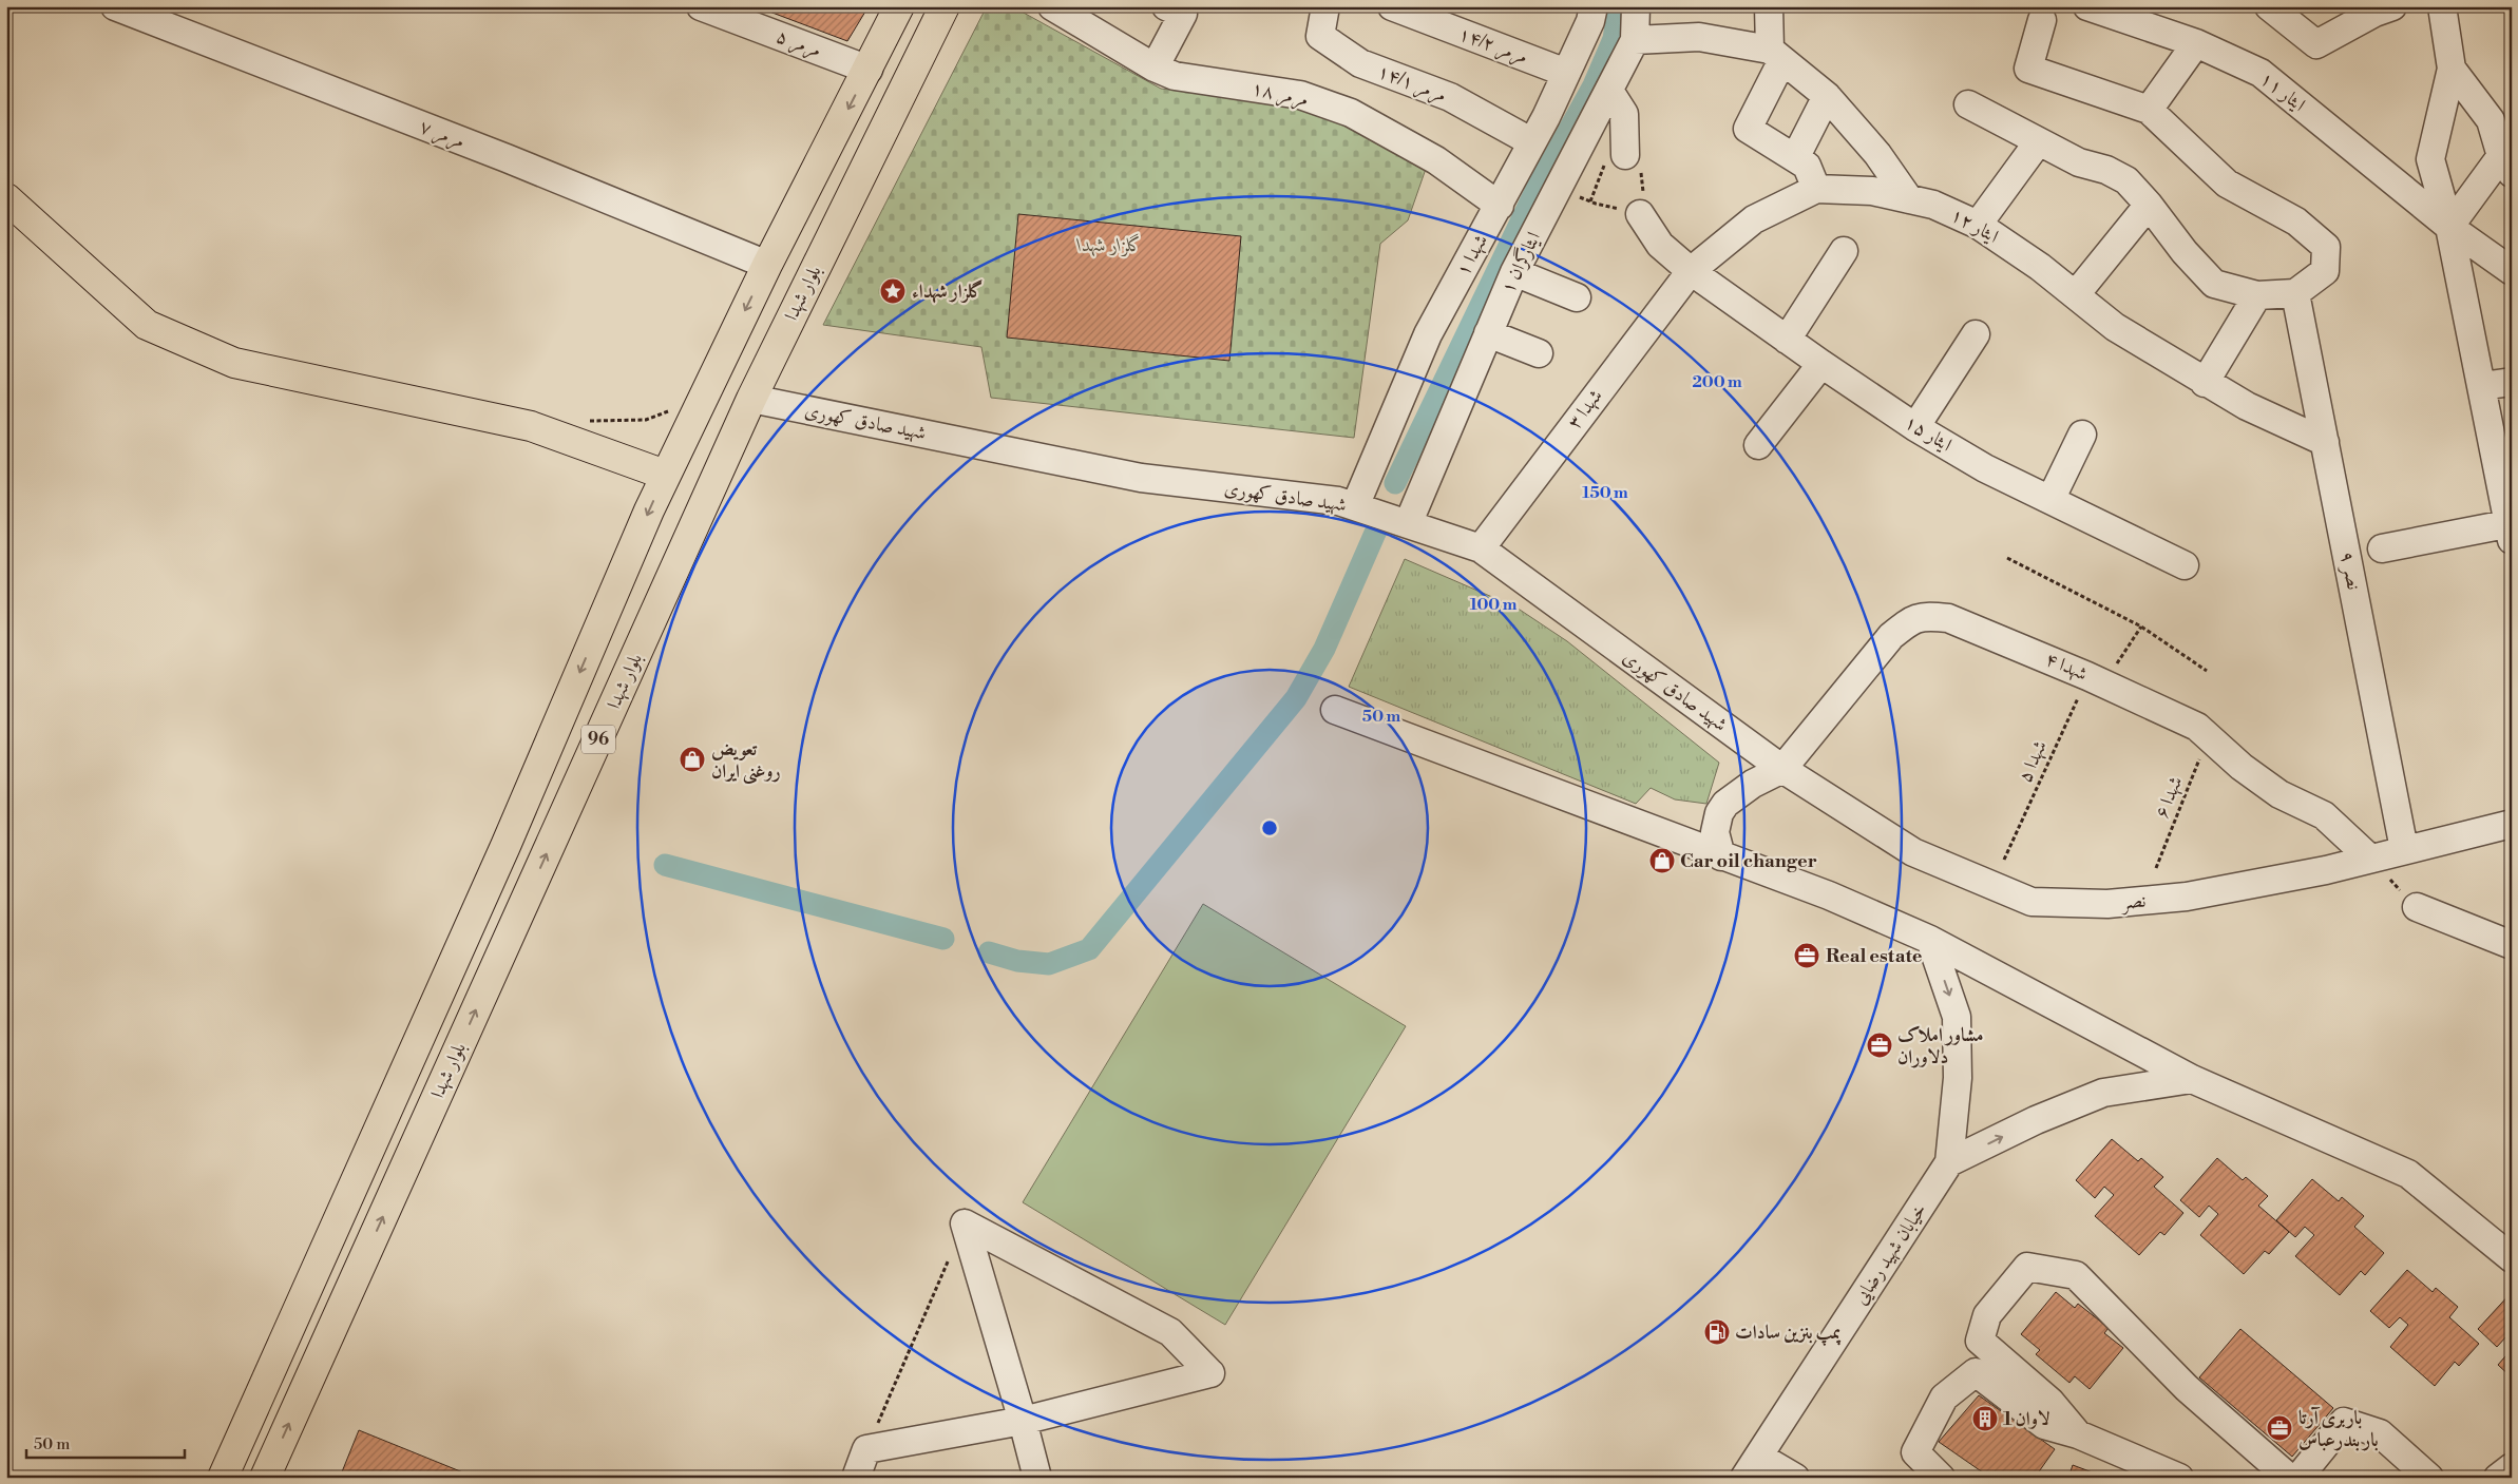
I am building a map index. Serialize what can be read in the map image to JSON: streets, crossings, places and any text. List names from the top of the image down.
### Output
{
  "streets": {
    "main road": ["بلوار شهدا", "96"],
    "street": [
      "مرمر ۵",
      "مرمر ۱۴/۲",
      "مرمر ۱۴/۱",
      "ایثار ۱۱",
      "مرمر ۱۸",
      "مرمر ۷",
      "ایثار ۱۲",
      "شهدا ۱",
      "ایثارگران ۱",
      "شهدا ۳",
      "شهید صادق کهوری",
      "ایثار ۱۵",
      "نصر ۹",
      "شهدا ۴",
      "نصر",
      "خیابان شهید رضایی"
    ],
    "path": ["شهدا ۵", "شهدا ۶"]
  },
  "crossings": [
    ["مرمر ۵", "96"],
    ["مرمر ۱۴/۲", "شهدا ۱"],
    ["مرمر ۱۴/۱", "شهدا ۱"],
    ["مرمر ۱۸", "شهدا ۱"],
    ["مرمر ۷", "96"],
    ["ایثار ۱۲", "شهدا ۳"],
    ["ایثار ۱۲", "نصر ۹"],
    ["شهدا ۱", "شهید صادق کهوری"],
    ["ایثارگران ۱", "شهید صادق کهوری"],
    ["بلوار شهدا", "شهید صادق کهوری"],
    ["شهدا ۳", "شهید صادق کهوری"],
    ["شهدا ۳", "ایثار ۱۵"],
    ["شهید صادق کهوری", "شهدا ۴"],
    ["شهید صادق کهوری", "نصر"],
    ["نصر ۹", "نصر"],
    ["شهدا ۴", "شهدا ۵"],
    ["شهدا ۴", "شهدا ۶"],
    ["شهدا ۴", "نصر"]
  ],
  "one_way": ["خیابان شهید رضایی"],
  "parks": ["گلزار شهدا"],
  "places": {
    "place": ["گلزار شهداء"],
    "shop": ["تعویض روغنی ایران", "Car oil changer"],
    "office": ["Real estate", "مشاور املاک دلاوران", "باربری آرتا بار بندرعباس"],
    "fuel station": ["پمپ بنزین سادات"],
    "building": ["لاوان 1"]
  },
  "scale_bar": "50 m",
  "rings": [
    "200 m",
    "150 m",
    "100 m",
    "50 m"
  ]
}
